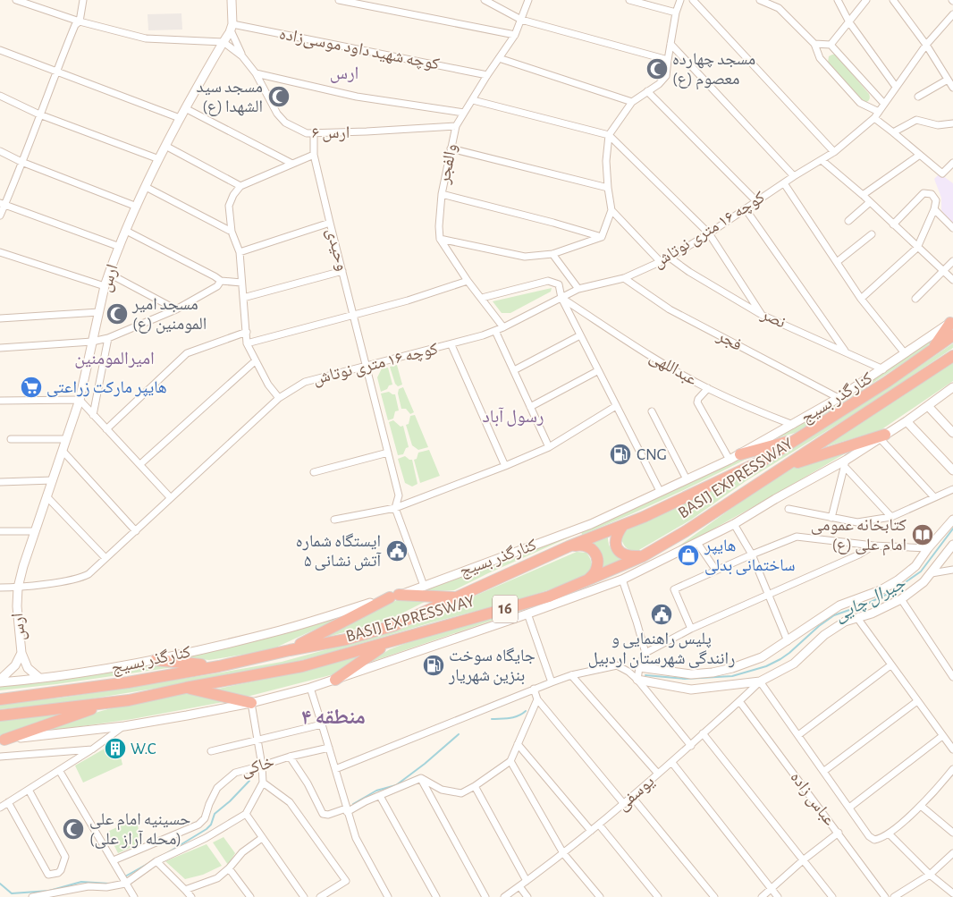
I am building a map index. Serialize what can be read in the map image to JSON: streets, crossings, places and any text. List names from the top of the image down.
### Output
{
  "streets": {
    "highway": ["BASIJ EXPRESSWAY", "16"],
    "main road": ["ارس", "کنارگذر بسیج"],
    "street": [
      "کوچه شهید داود موسی‌زاده",
      "ارس ۶",
      "والفجر",
      "کوچه ۱۶ متری نوتاش",
      "وحیدی",
      "نصر",
      "فجر",
      "عبداللهی",
      "خاکی",
      "یوسفی",
      "عباس زاده"
    ]
  },
  "crossings": [
    ["کوچه شهید داود موسی‌زاده", "والفجر"],
    ["کوچه شهید داود موسی‌زاده", "ارس"],
    ["ارس ۶", "والفجر"],
    ["ارس ۶", "وحیدی"],
    ["ارس ۶", "ارس"],
    ["کوچه ۱۶ متری نوتاش", "وحیدی"],
    ["کوچه ۱۶ متری نوتاش", "ارس"],
    ["کوچه ۱۶ متری نوتاش", "نصر"],
    ["کوچه ۱۶ متری نوتاش", "فجر"],
    ["کوچه ۱۶ متری نوتاش", "عبداللهی"],
    ["نصر", "کنارگذر بسیج"],
    ["فجر", "کنارگذر بسیج"],
    ["عبداللهی", "کنارگذر بسیج"],
    ["یوسفی", "عباس زاده"]
  ],
  "districts": [
    "ارس",
    "امیرالمومنین",
    "رسول آباد",
    "منطقه ۴"
  ],
  "water": ["جیرال چایی"],
  "places": {
    "mosque": [
      "مسجد چهارده معصوم (ع)",
      "مسجد سید الشهدا (ع)",
      "مسجد امیر المومنین (ع)",
      "حسینیه امام علی (محله آراز علی)"
    ],
    "supermarket": ["هایپر مارکت زراعتی"],
    "fuel station": ["CNG", "جایگاه سوخت بنزین شهریار"],
    "library": ["کتابخانه عمومی امام علی (ع)"],
    "public building": ["ایستگاه شماره ۵ آتش نشانی", "پلیس راهنمایی و رانندگی شهرستان اردبیل"],
    "shop": ["هایپر ساختمانی بدلی"],
    "building": ["W.C"]
  }
}
